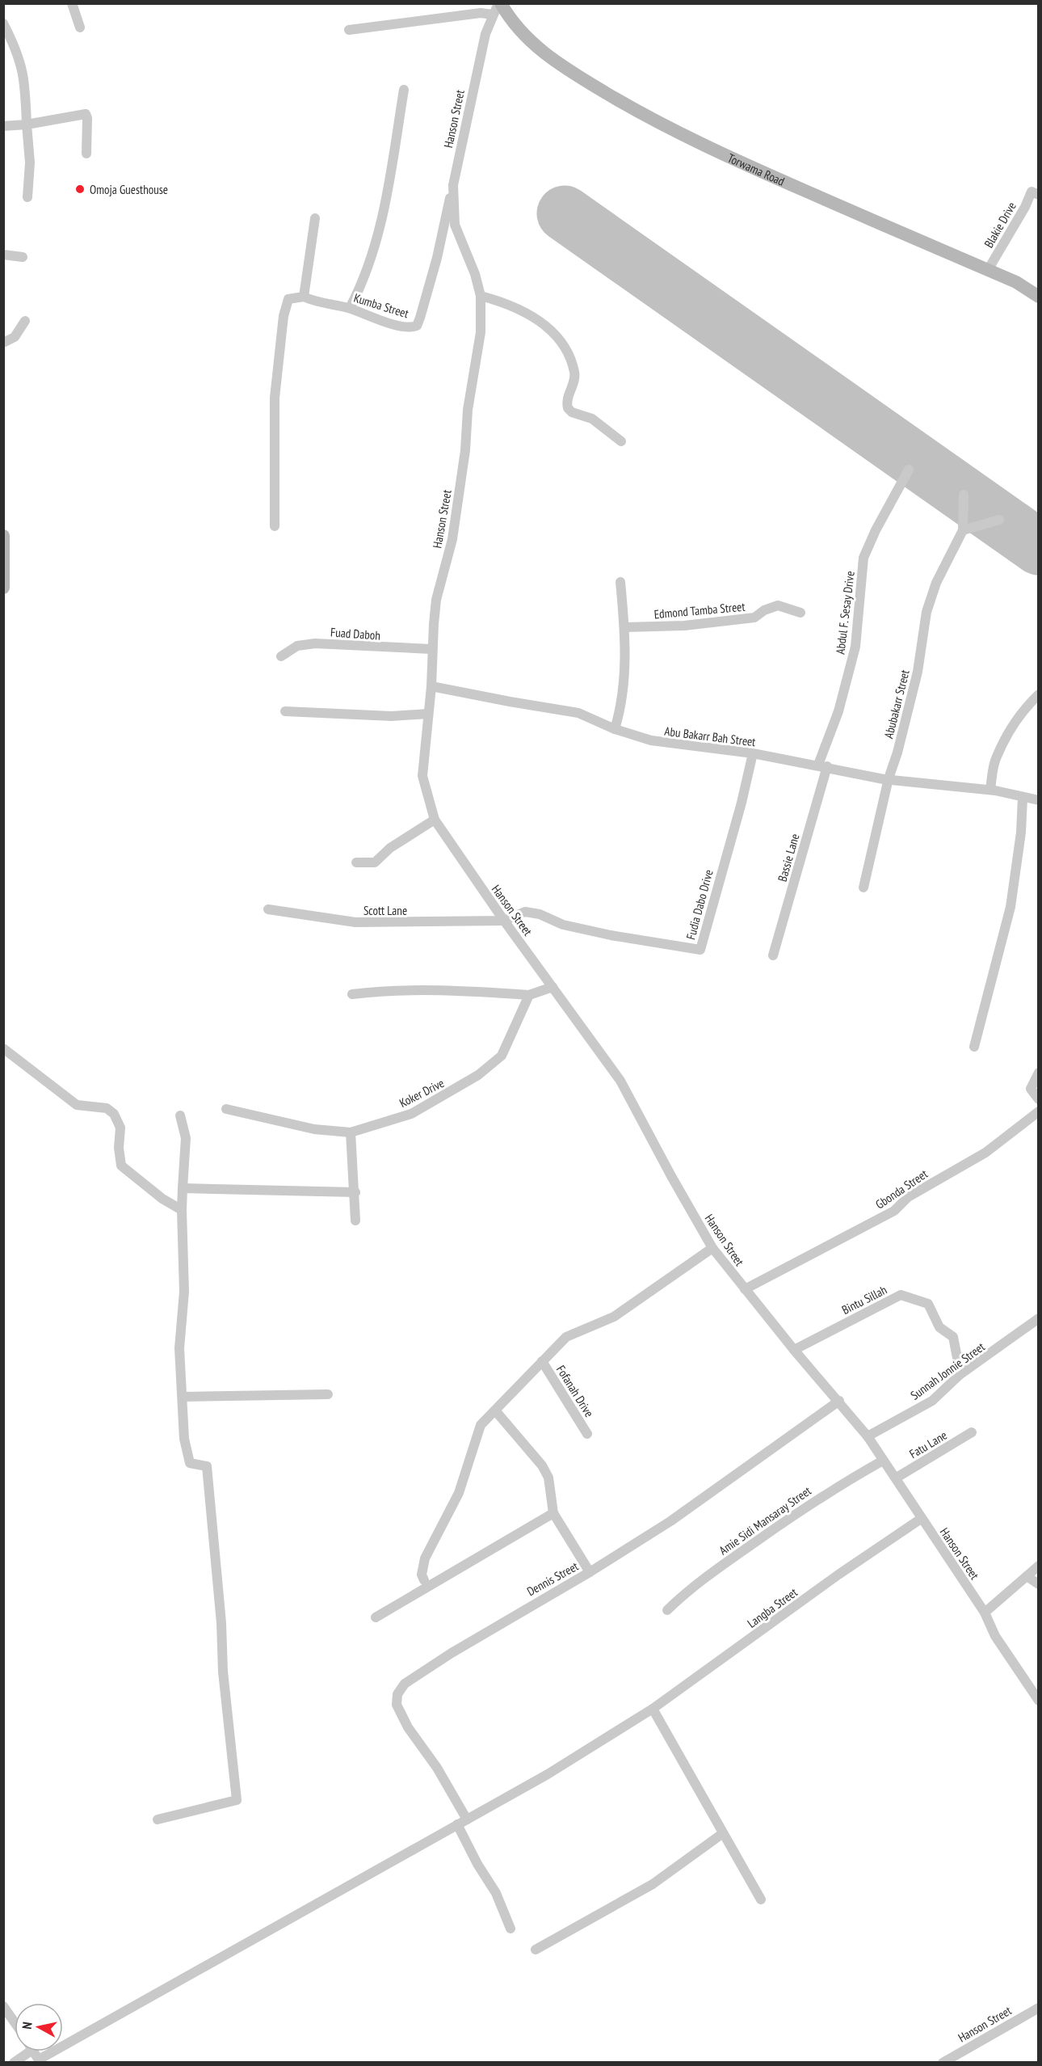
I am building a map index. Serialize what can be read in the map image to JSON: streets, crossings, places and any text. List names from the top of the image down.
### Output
{
  "streets": {
    "main road": ["Torwama Road"],
    "street": [
      "Hanson Street",
      "Blakie Drive",
      "Kumba Street",
      "Edmond Tamba Street",
      "Abdul F. Sesay Drive",
      "Fuad Daboh",
      "Abubakarr Street",
      "Abu Bakarr Bah Street",
      "Bassie Lane",
      "Fudia Dabo Drive",
      "Scott Lane",
      "Koker Drive",
      "Gbonda Street",
      "Bintu Sillah",
      "Sunnah Jonnie Street",
      "Fofanah Drive",
      "Fatu Lane",
      "Amie Sidi Mansaray Street",
      "Dennis Street",
      "Langba Street"
    ]
  },
  "crossings": [
    ["Hanson Street", "Torwama Road"],
    ["Hanson Street", "Kumba Street"],
    ["Hanson Street", "Fuad Daboh"],
    ["Hanson Street", "Abu Bakarr Bah Street"],
    ["Hanson Street", "Fudia Dabo Drive"],
    ["Hanson Street", "Scott Lane"],
    ["Hanson Street", "Gbonda Street"],
    ["Hanson Street", "Bintu Sillah"],
    ["Hanson Street", "Sunnah Jonnie Street"],
    ["Hanson Street", "Fatu Lane"],
    ["Hanson Street", "Amie Sidi Mansaray Street"],
    ["Hanson Street", "Dennis Street"],
    ["Hanson Street", "Langba Street"],
    ["Torwama Road", "Blakie Drive"],
    ["Abdul F. Sesay Drive", "Abu Bakarr Bah Street"],
    ["Abdul F. Sesay Drive", "Bassie Lane"],
    ["Abubakarr Street", "Abu Bakarr Bah Street"],
    ["Abu Bakarr Bah Street", "Bassie Lane"],
    ["Abu Bakarr Bah Street", "Fudia Dabo Drive"],
    ["Fudia Dabo Drive", "Scott Lane"],
    ["Bintu Sillah", "Sunnah Jonnie Street"],
    ["Dennis Street", "Langba Street"]
  ],
  "places": ["Omoja Guesthouse"],
  "north": "left"
}
